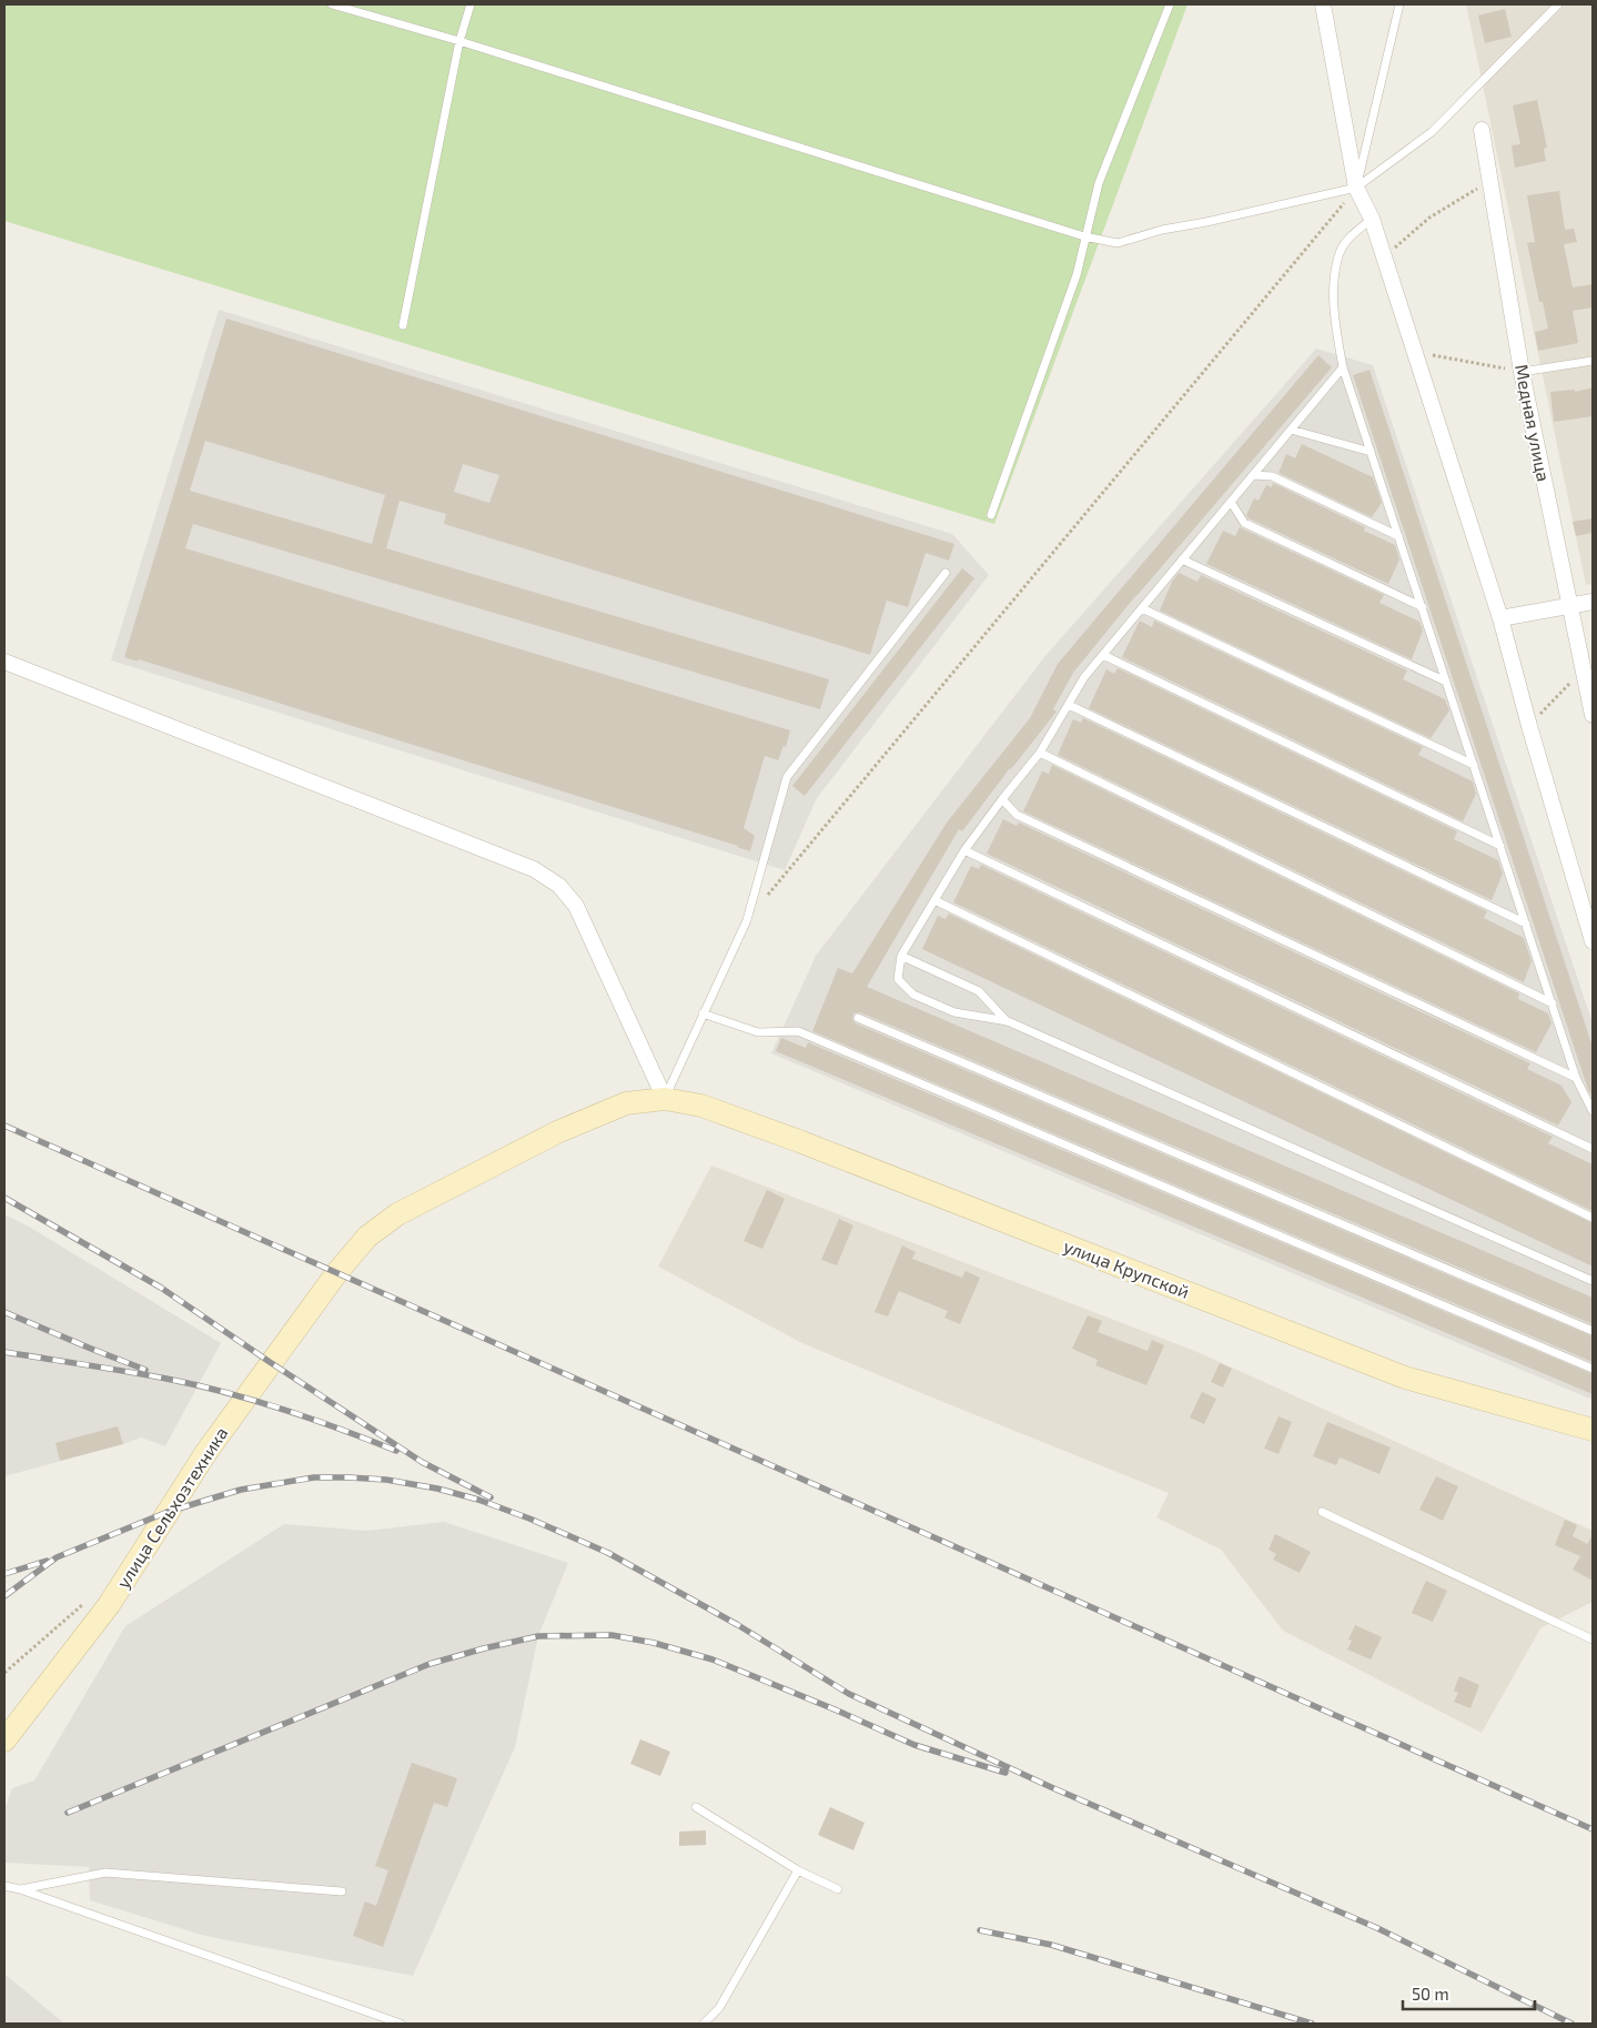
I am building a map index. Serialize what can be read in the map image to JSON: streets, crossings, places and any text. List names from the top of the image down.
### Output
{
  "streets": {
    "main road": ["улица Крупской", "улица Сельхозтехника"],
    "street": ["Медная улица"]
  },
  "crossings": [
    ["улица Крупской", "улица Сельхозтехника"]
  ],
  "scale_bar": "50 m"
}
